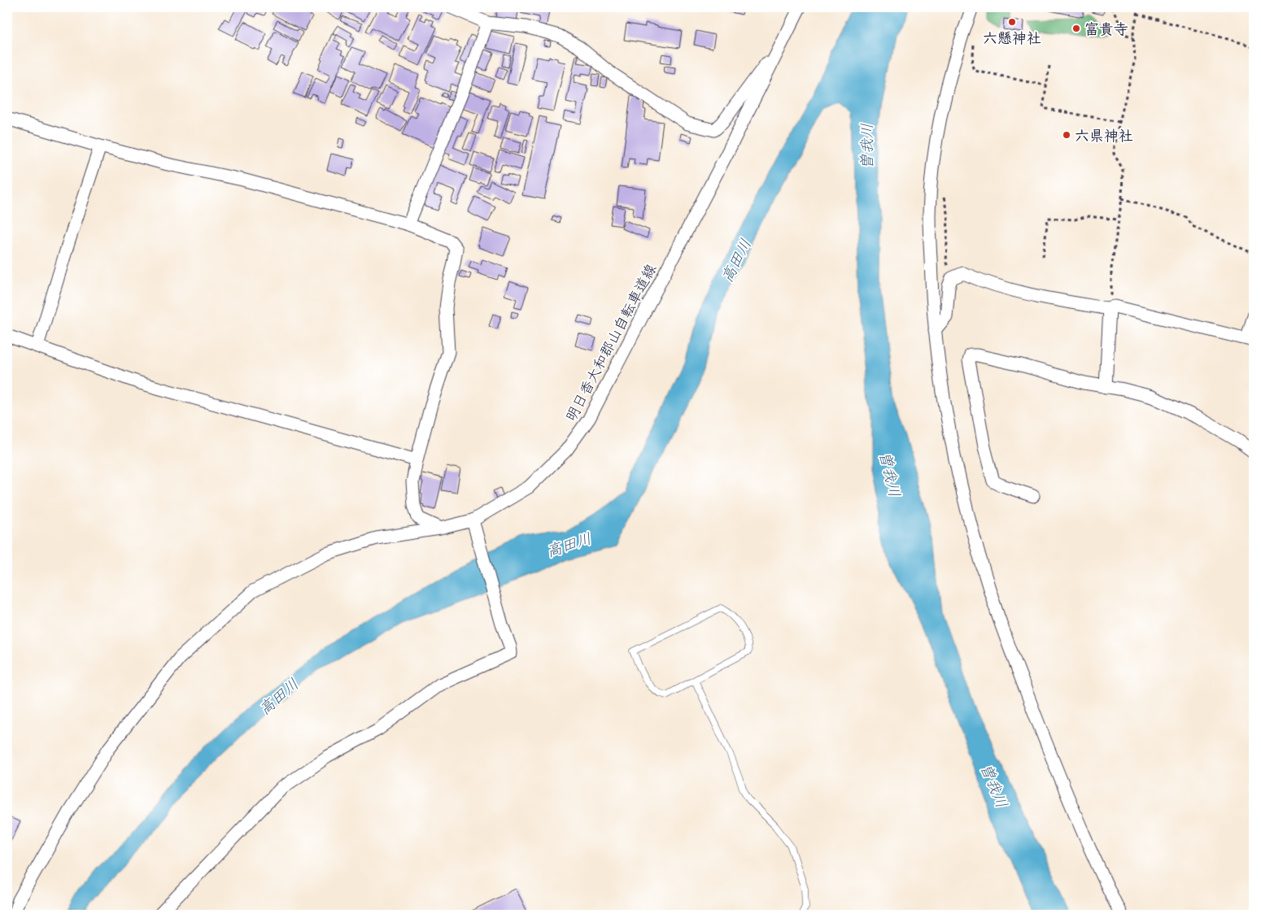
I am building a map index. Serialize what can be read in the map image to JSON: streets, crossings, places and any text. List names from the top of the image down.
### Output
{
  "streets": {
    "street": ["明日香大和郡山自転車道線"]
  },
  "water": ["曽我川", "高田川"],
  "places": ["六懸神社", "富貴寺", "六県神社"]
}
